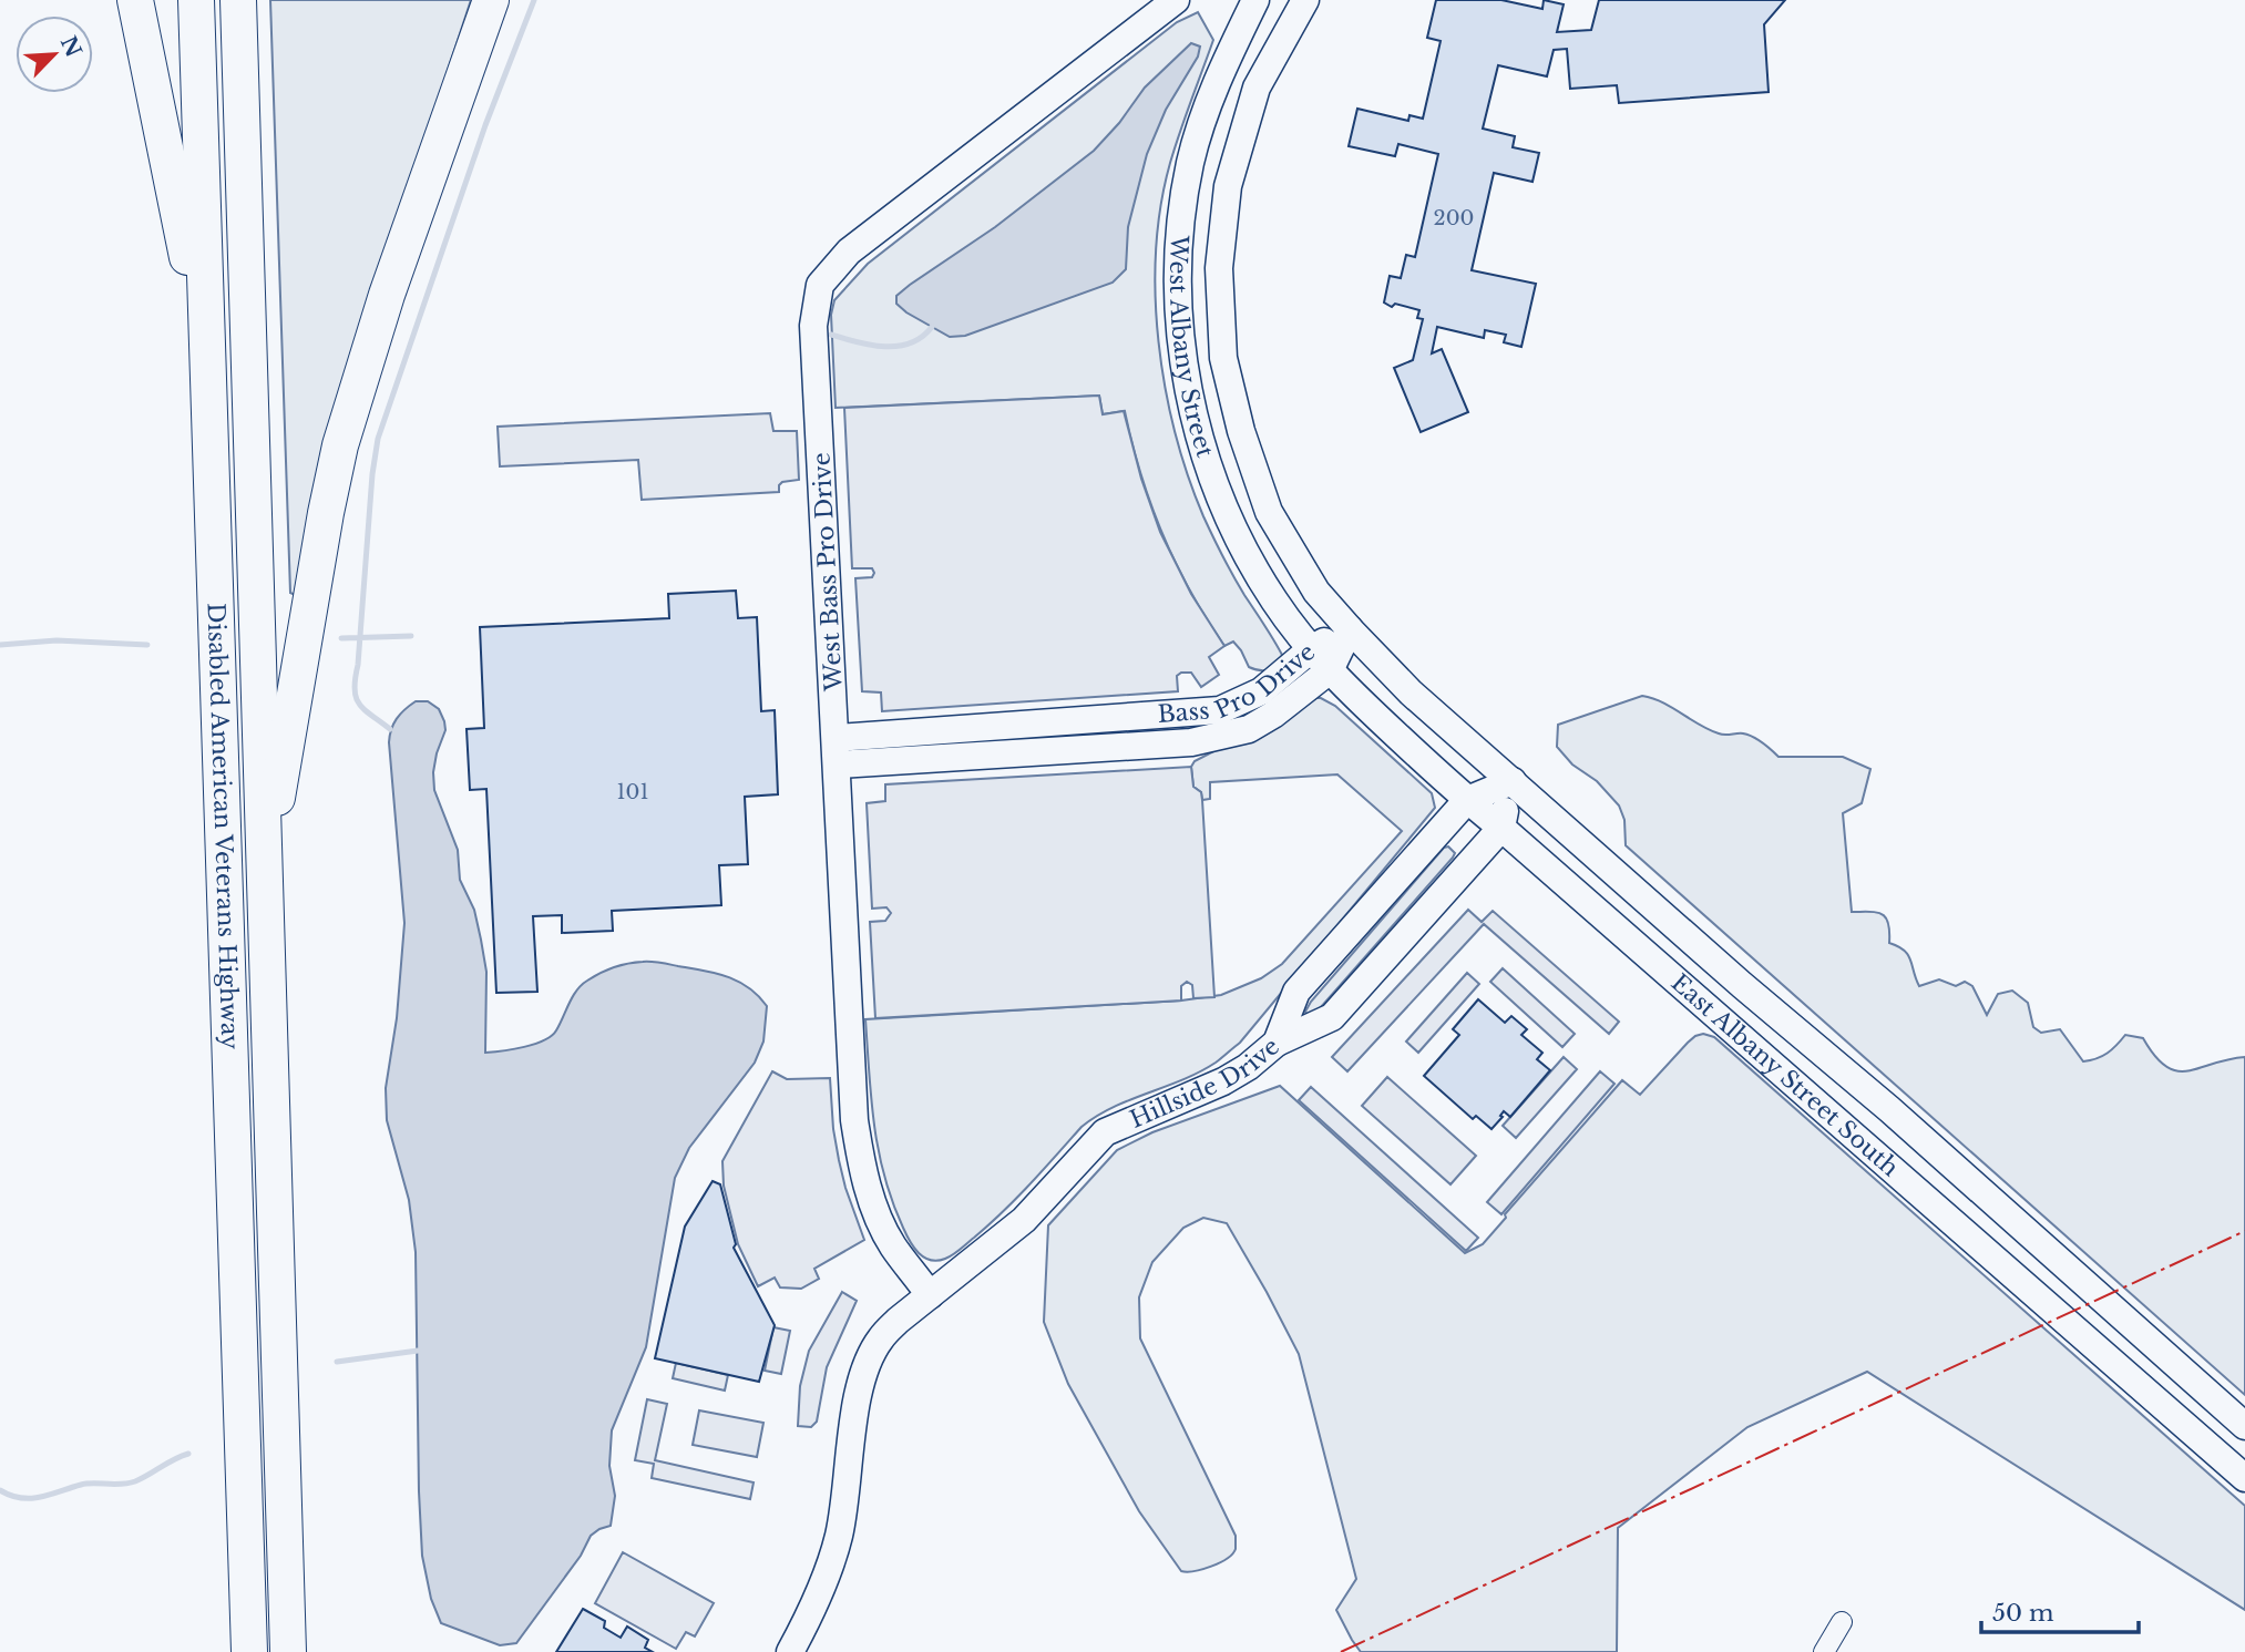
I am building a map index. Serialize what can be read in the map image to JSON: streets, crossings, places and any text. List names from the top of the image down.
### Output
{
  "streets": {
    "highway": ["Disabled American Veterans Highway"],
    "street": [
      "West Albany Street",
      "West Bass Pro Drive",
      "Bass Pro Drive",
      "East Albany Street South",
      "Hillside Drive"
    ]
  },
  "crossings": [
    ["West Albany Street", "Bass Pro Drive"],
    ["West Albany Street", "East Albany Street South"],
    ["West Bass Pro Drive", "Bass Pro Drive"],
    ["West Bass Pro Drive", "Hillside Drive"],
    ["Bass Pro Drive", "East Albany Street South"],
    ["East Albany Street South", "Hillside Drive"]
  ],
  "house_numbers": ["200", "101"],
  "scale_bar": "50 m",
  "north": "top right"
}
